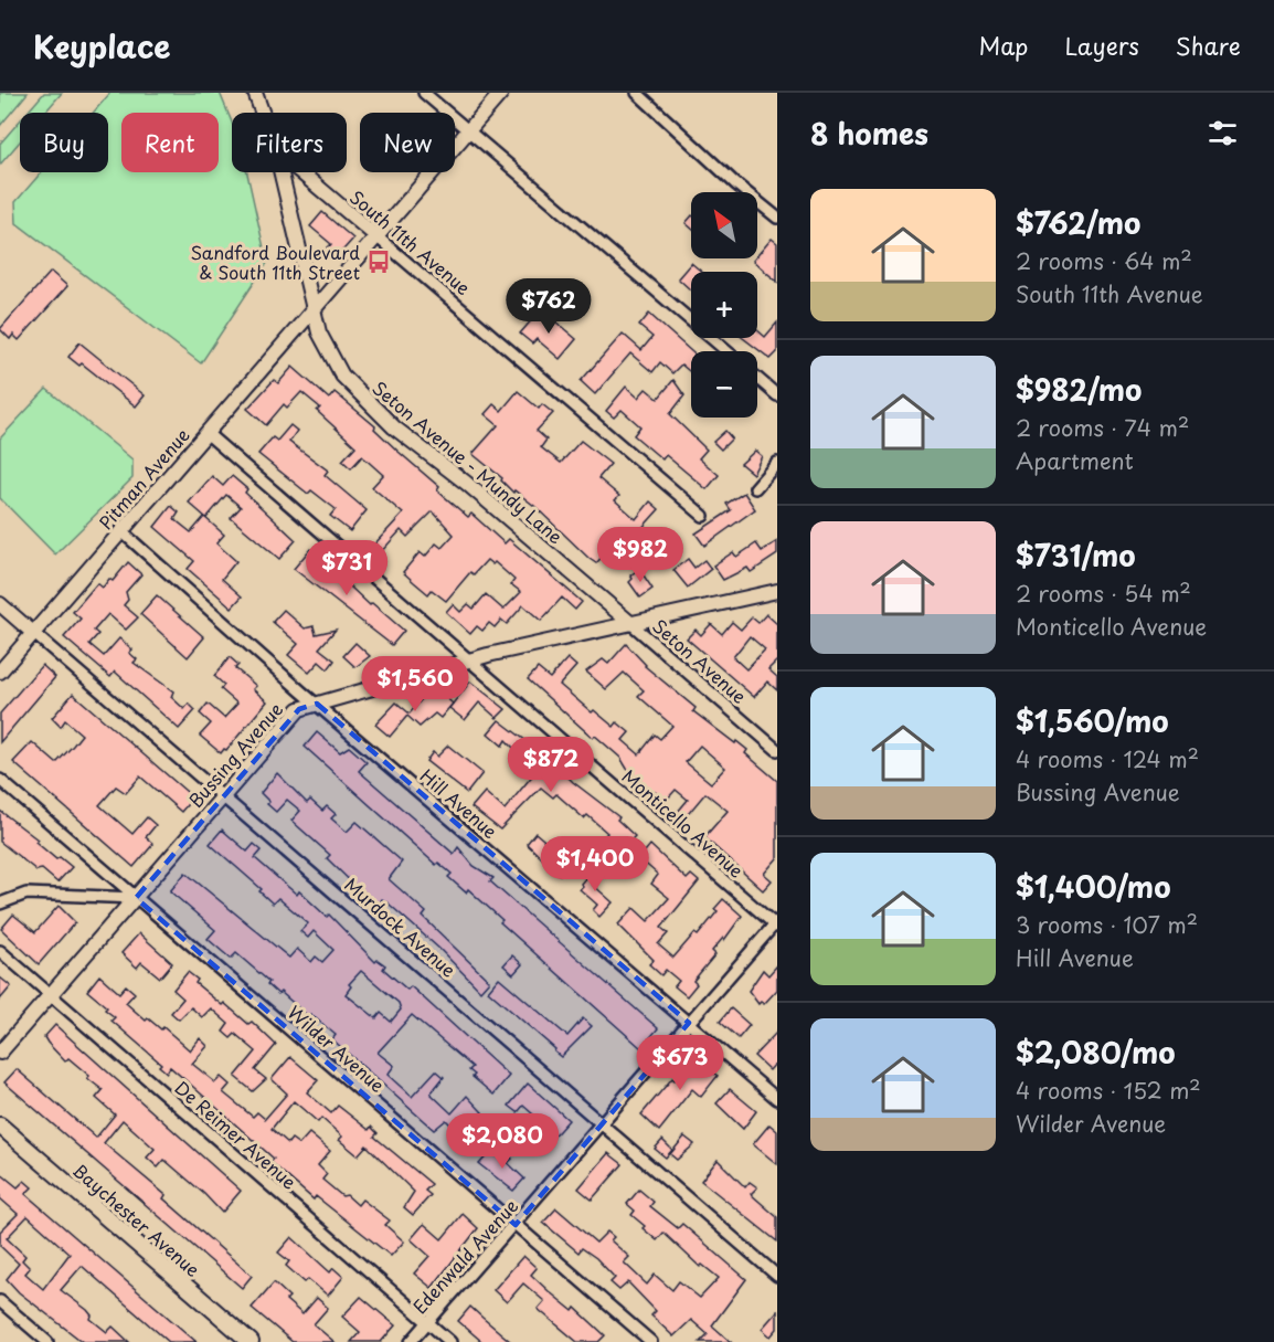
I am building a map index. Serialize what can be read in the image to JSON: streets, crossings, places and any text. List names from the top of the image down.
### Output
{
  "streets": {
    "main road": ["Baychester Avenue"],
    "street": [
      "South 11th Avenue",
      "Seton Avenue - Mundy Lane",
      "Pitman Avenue",
      "Seton Avenue",
      "Bussing Avenue",
      "Hill Avenue",
      "Monticello Avenue",
      "Murdock Avenue",
      "Wilder Avenue",
      "De Reimer Avenue",
      "Edenwald Avenue"
    ]
  },
  "crossings": [
    ["South 11th Avenue", "Pitman Avenue"],
    ["Seton Avenue - Mundy Lane", "Pitman Avenue"],
    ["Seton Avenue - Mundy Lane", "Seton Avenue"],
    ["Seton Avenue - Mundy Lane", "Bussing Avenue"],
    ["Pitman Avenue", "Hill Avenue"],
    ["Pitman Avenue", "Monticello Avenue"],
    ["Pitman Avenue", "Murdock Avenue"],
    ["Seton Avenue", "Bussing Avenue"],
    ["Bussing Avenue", "Hill Avenue"],
    ["Bussing Avenue", "Monticello Avenue"],
    ["Bussing Avenue", "Murdock Avenue"],
    ["Bussing Avenue", "Wilder Avenue"],
    ["Bussing Avenue", "De Reimer Avenue"],
    ["Hill Avenue", "Edenwald Avenue"],
    ["Monticello Avenue", "Edenwald Avenue"],
    ["Murdock Avenue", "Edenwald Avenue"],
    ["Wilder Avenue", "Edenwald Avenue"],
    ["De Reimer Avenue", "Edenwald Avenue"]
  ],
  "places": {
    "bus stop": ["Sandford Boulevard & South 11th Street"]
  },
  "north": "top left",
  "page": {
    "header": "Keyplace",
    "nav": ["Map", "Layers", "Share"],
    "heading": "8 homes",
    "chip": [
      "Buy",
      "Rent",
      "Filters",
      "New"
    ],
    "list": [
      {
        "name": "$762/mo",
        "note": "2 rooms · 64 m² · South 11th Avenue"
      },
      {
        "name": "$982/mo",
        "note": "2 rooms · 74 m² · Apartment"
      },
      {
        "name": "$731/mo",
        "note": "2 rooms · 54 m² · Monticello Avenue"
      },
      {
        "name": "$1,560/mo",
        "note": "4 rooms · 124 m² · Bussing Avenue"
      },
      {
        "name": "$1,400/mo",
        "note": "3 rooms · 107 m² · Hill Avenue"
      },
      {
        "name": "$2,080/mo",
        "note": "4 rooms · 152 m² · Wilder Avenue"
      }
    ],
    "map_buttons": ["+", "−"],
    "price": [
      "$762",
      "$982",
      "$731",
      "$1,560",
      "$872",
      "$1,400",
      "$673",
      "$2,080"
    ]
  }
}
